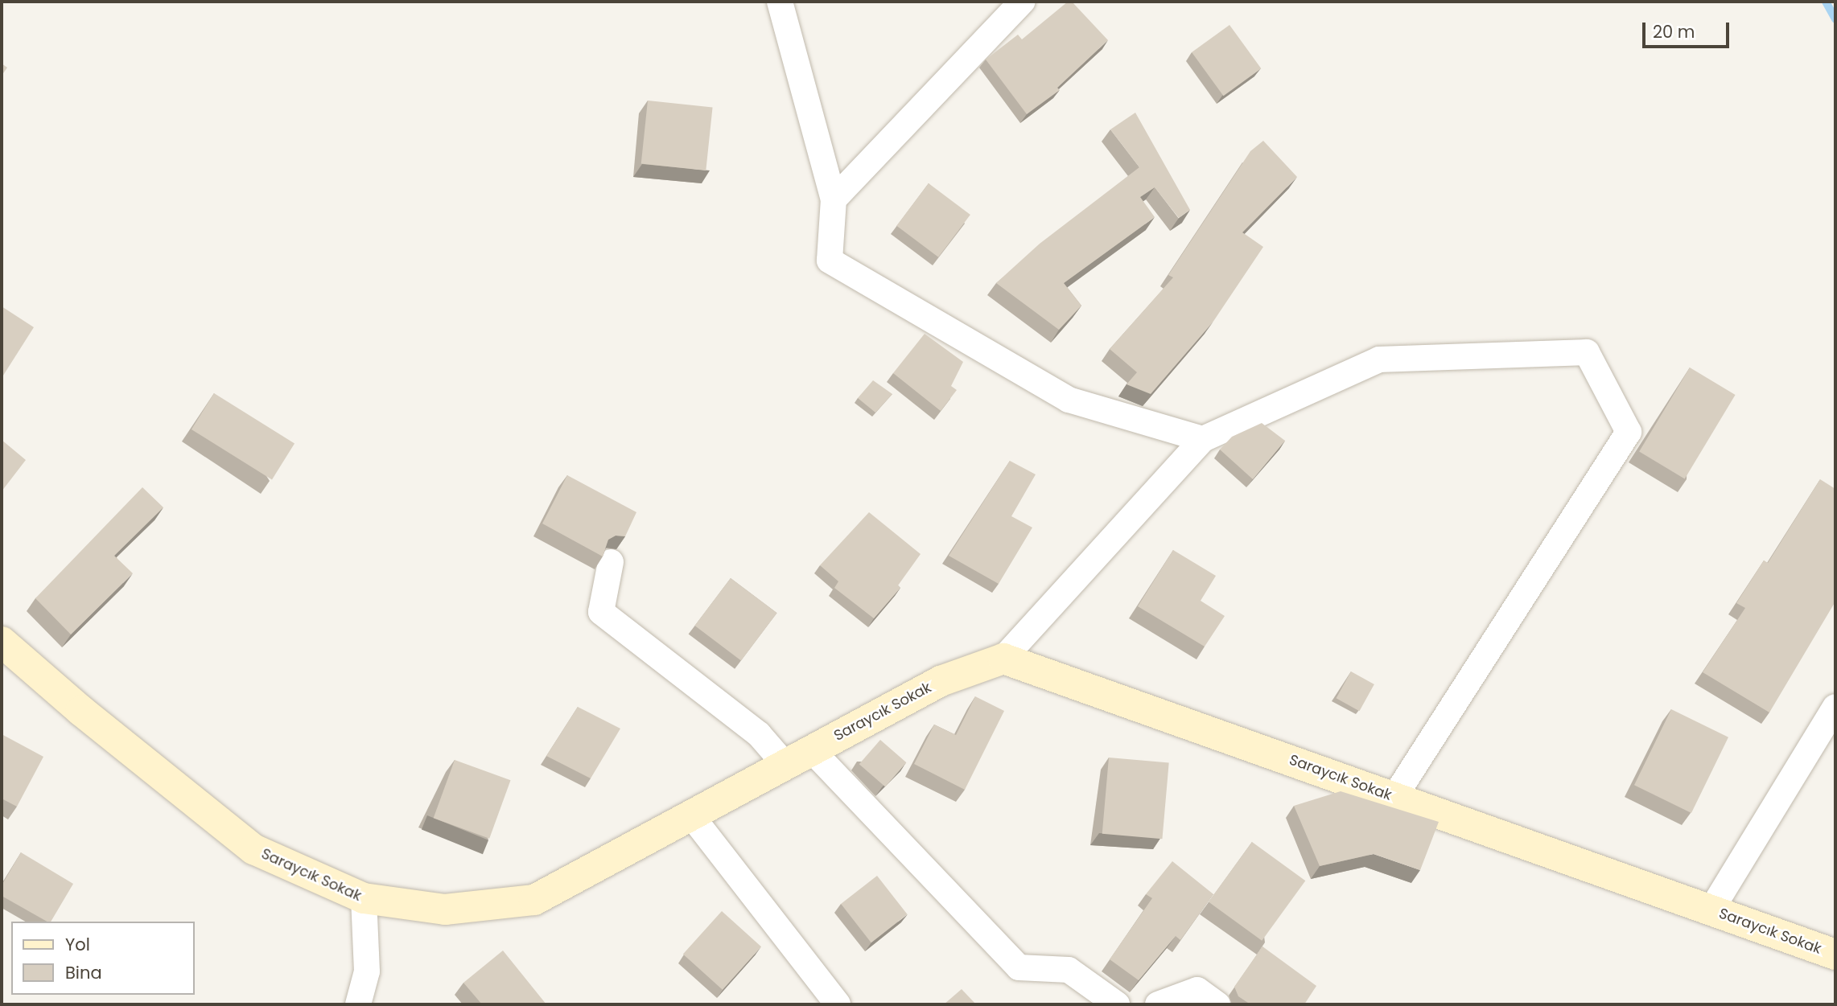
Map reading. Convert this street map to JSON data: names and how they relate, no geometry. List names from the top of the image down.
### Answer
{
  "streets": {
    "street": ["Saraycık Sokak"]
  },
  "legend": ["Yol", "Bina"],
  "scale_bar": "20 m"
}
